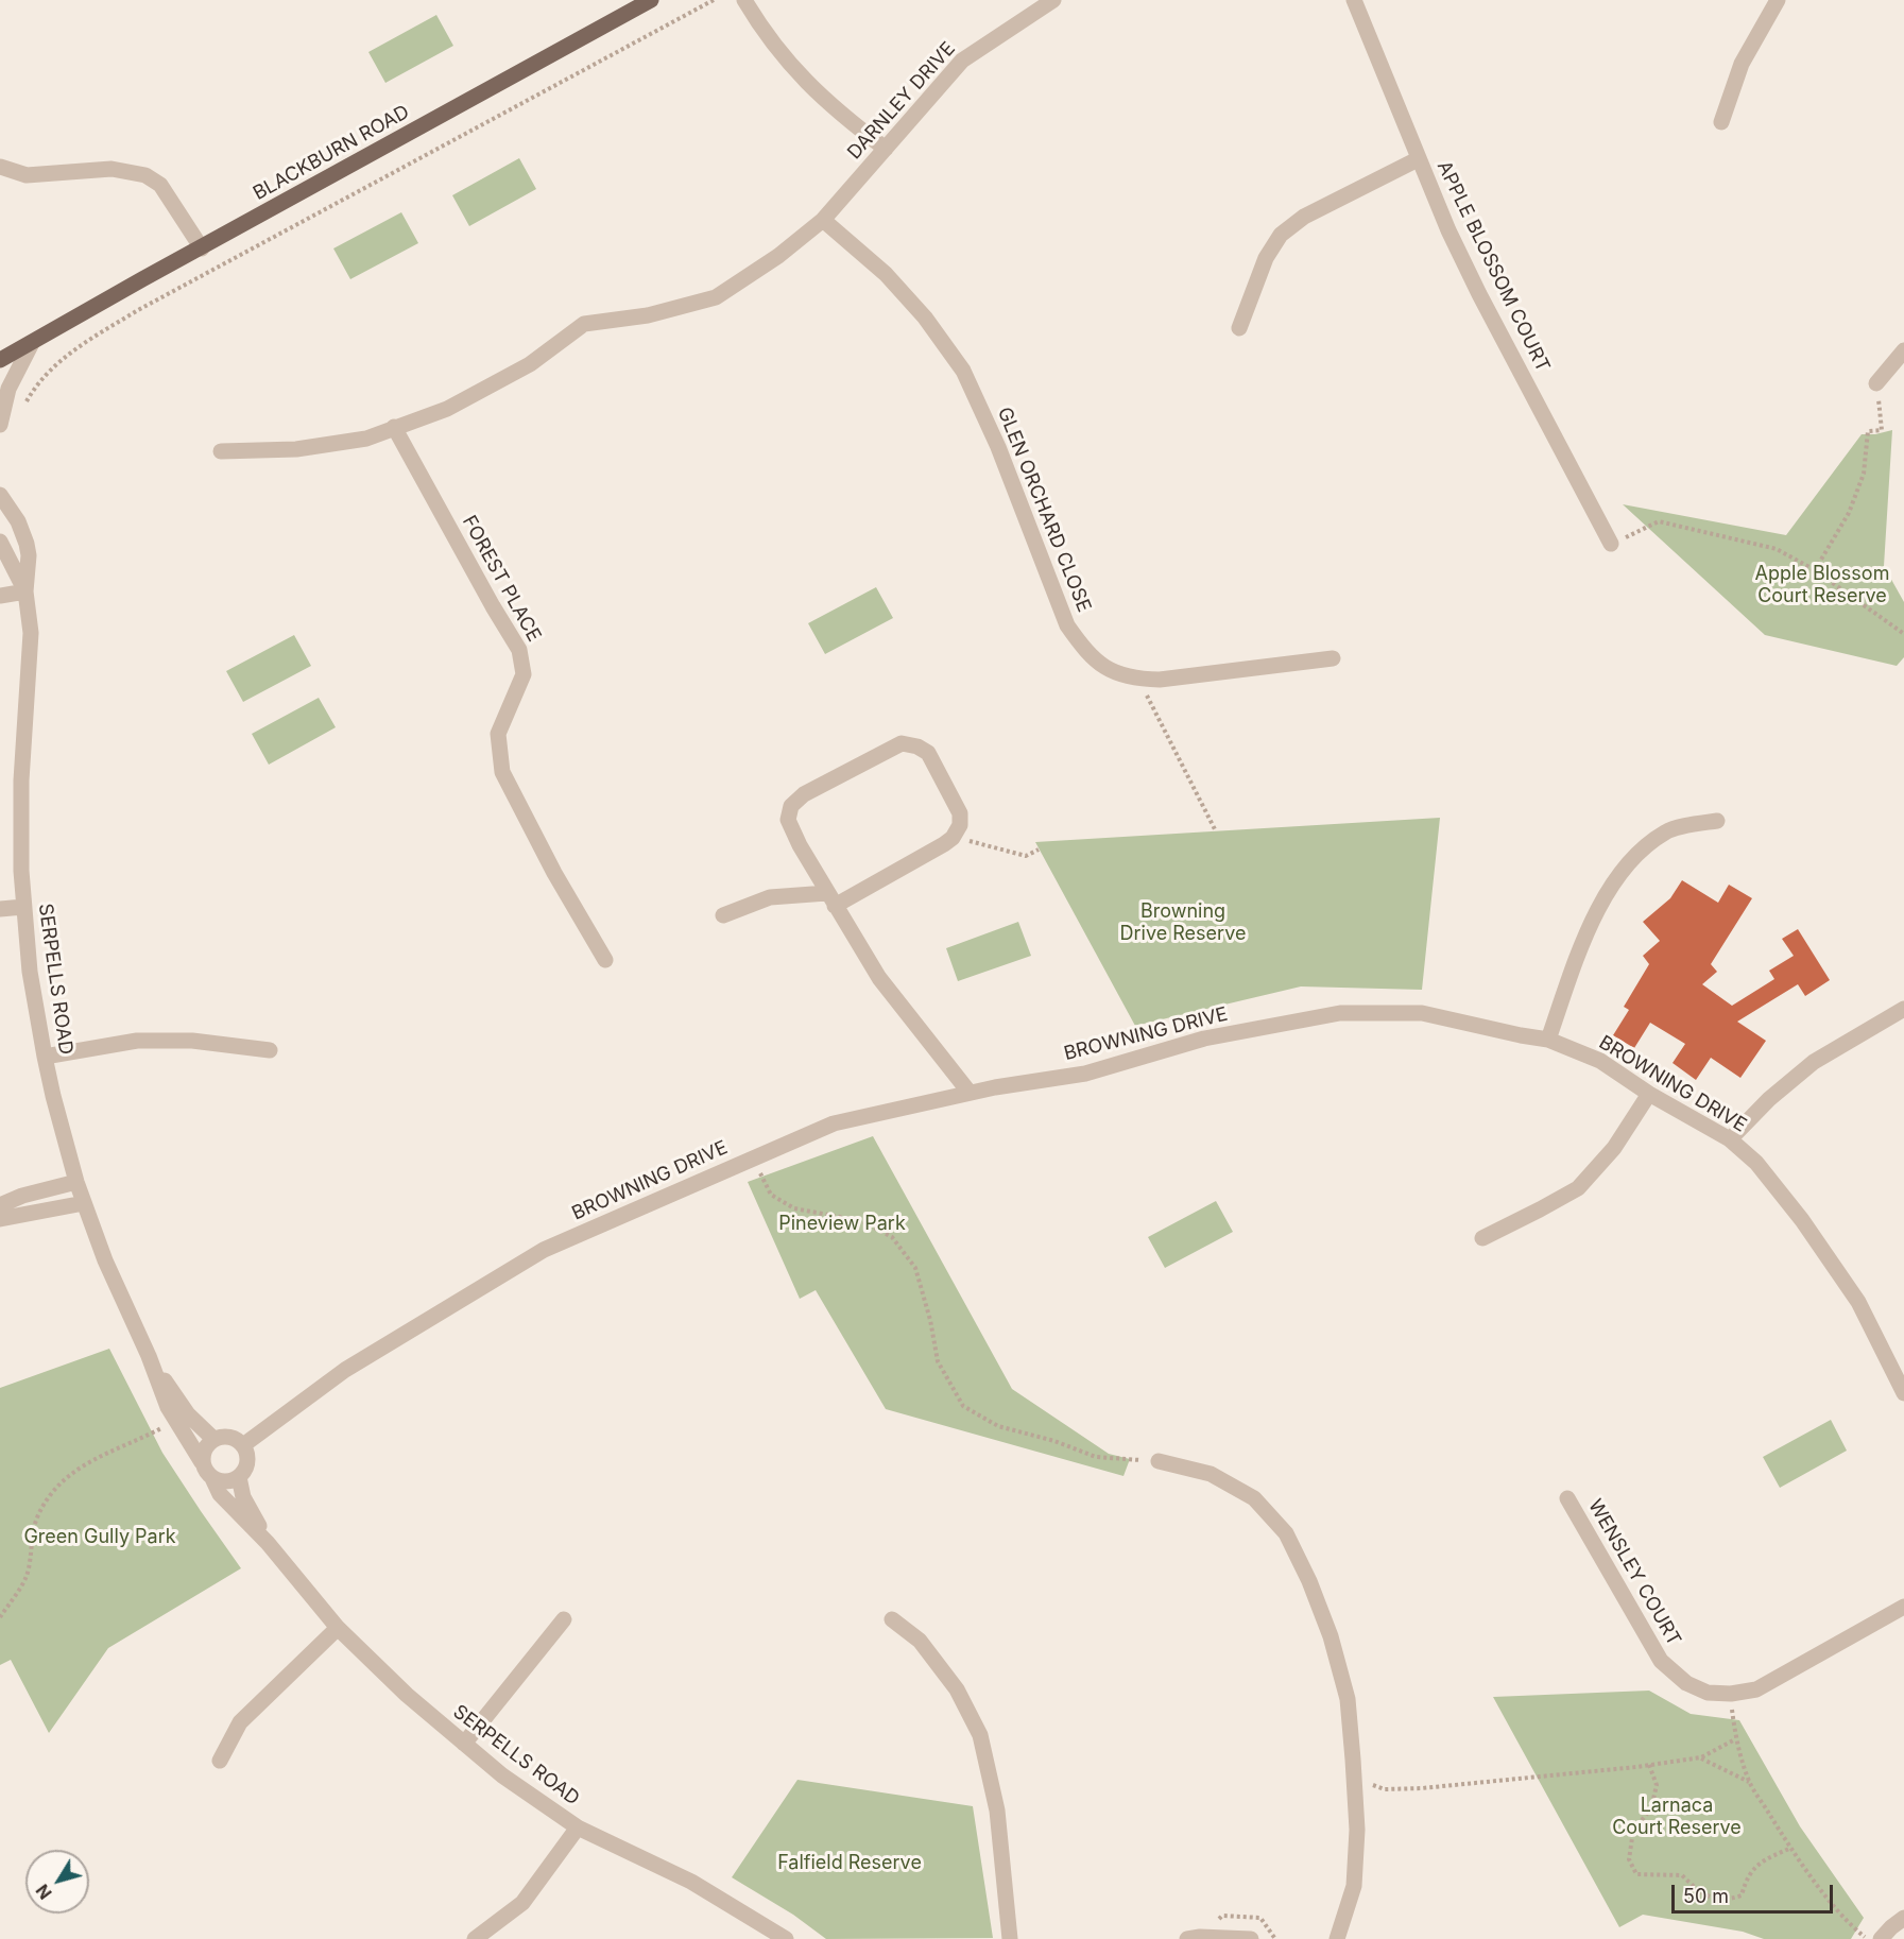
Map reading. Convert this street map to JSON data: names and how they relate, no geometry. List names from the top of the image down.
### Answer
{
  "streets": {
    "main road": ["BLACKBURN ROAD"],
    "street": [
      "DARNLEY DRIVE",
      "APPLE BLOSSOM COURT",
      "GLEN ORCHARD CLOSE",
      "FOREST PLACE",
      "SERPELLS ROAD",
      "BROWNING DRIVE",
      "WENSLEY COURT"
    ]
  },
  "crossings": [
    ["DARNLEY DRIVE", "GLEN ORCHARD CLOSE"],
    ["DARNLEY DRIVE", "FOREST PLACE"],
    ["SERPELLS ROAD", "BROWNING DRIVE"]
  ],
  "parks": [
    "Apple Blossom Court Reserve",
    "Browning Drive Reserve",
    "Pineview Park",
    "Green Gully Park",
    "Larnaca Court Reserve",
    "Falfield Reserve"
  ],
  "scale_bar": "50 m",
  "north": "bottom left"
}
